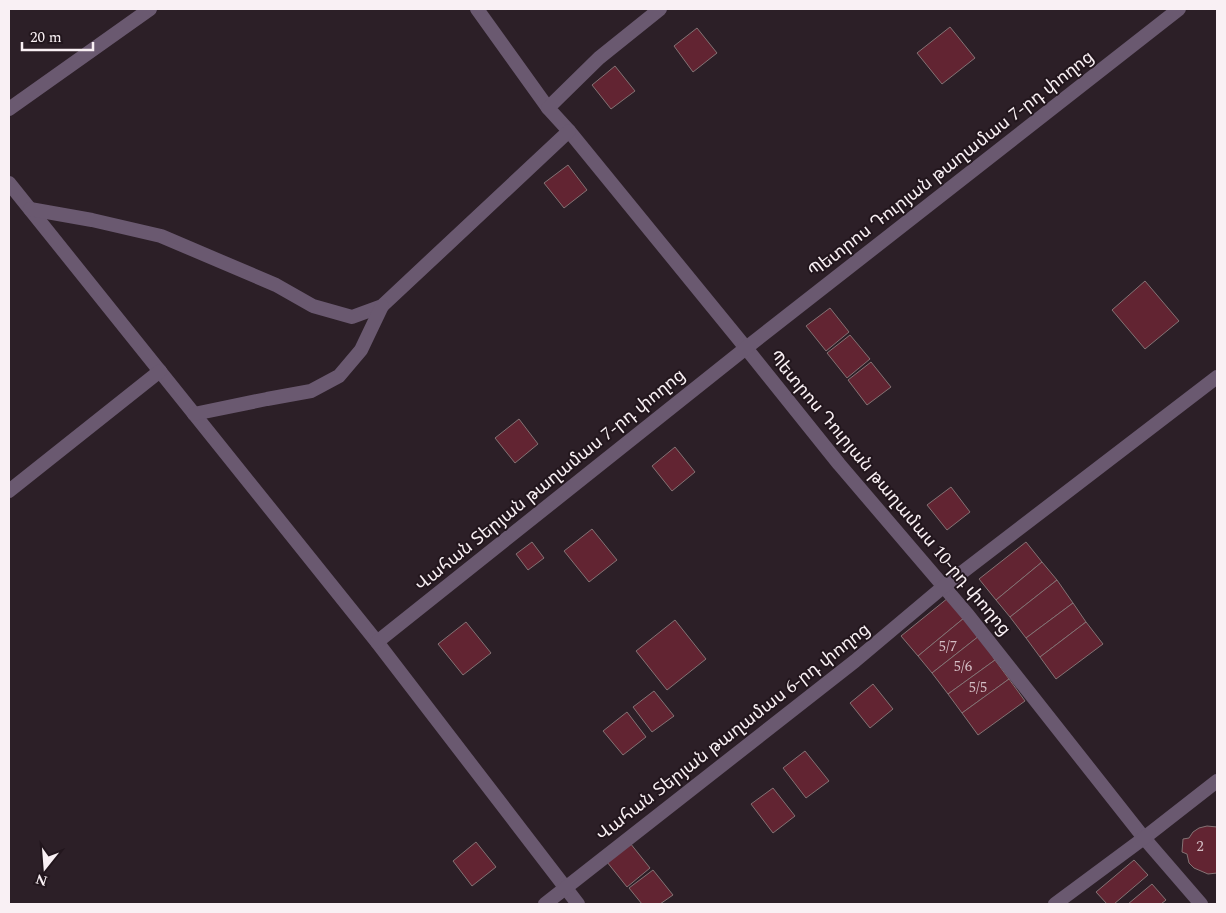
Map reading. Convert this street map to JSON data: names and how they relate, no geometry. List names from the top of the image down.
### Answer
{
  "streets": {
    "street": [
      "Պետրոս Դուրյան թաղամաս 7-րդ փողոց",
      "Վահան Տերյան թաղամաս 7-րդ փողոց",
      "Պետրոս Դուրյան թաղամաս 10-րդ փողոց",
      "Վահան Տերյան թաղամաս 6-րդ փողոց"
    ]
  },
  "crossings": [
    ["Պետրոս Դուրյան թաղամաս 7-րդ փողոց", "Վահան Տերյան թաղամաս 7-րդ փողոց"],
    ["Պետրոս Դուրյան թաղամաս 7-րդ փողոց", "Պետրոս Դուրյան թաղամաս 10-րդ փողոց"],
    ["Վահան Տերյան թաղամաս 7-րդ փողոց", "Պետրոս Դուրյան թաղամաս 10-րդ փողոց"],
    ["Պետրոս Դուրյան թաղամաս 10-րդ փողոց", "Վահան Տերյան թաղամաս 6-րդ փողոց"]
  ],
  "house_numbers": [
    "5/7",
    "5/6",
    "5/5",
    "2"
  ],
  "scale_bar": "20 m",
  "north": "bottom"
}
